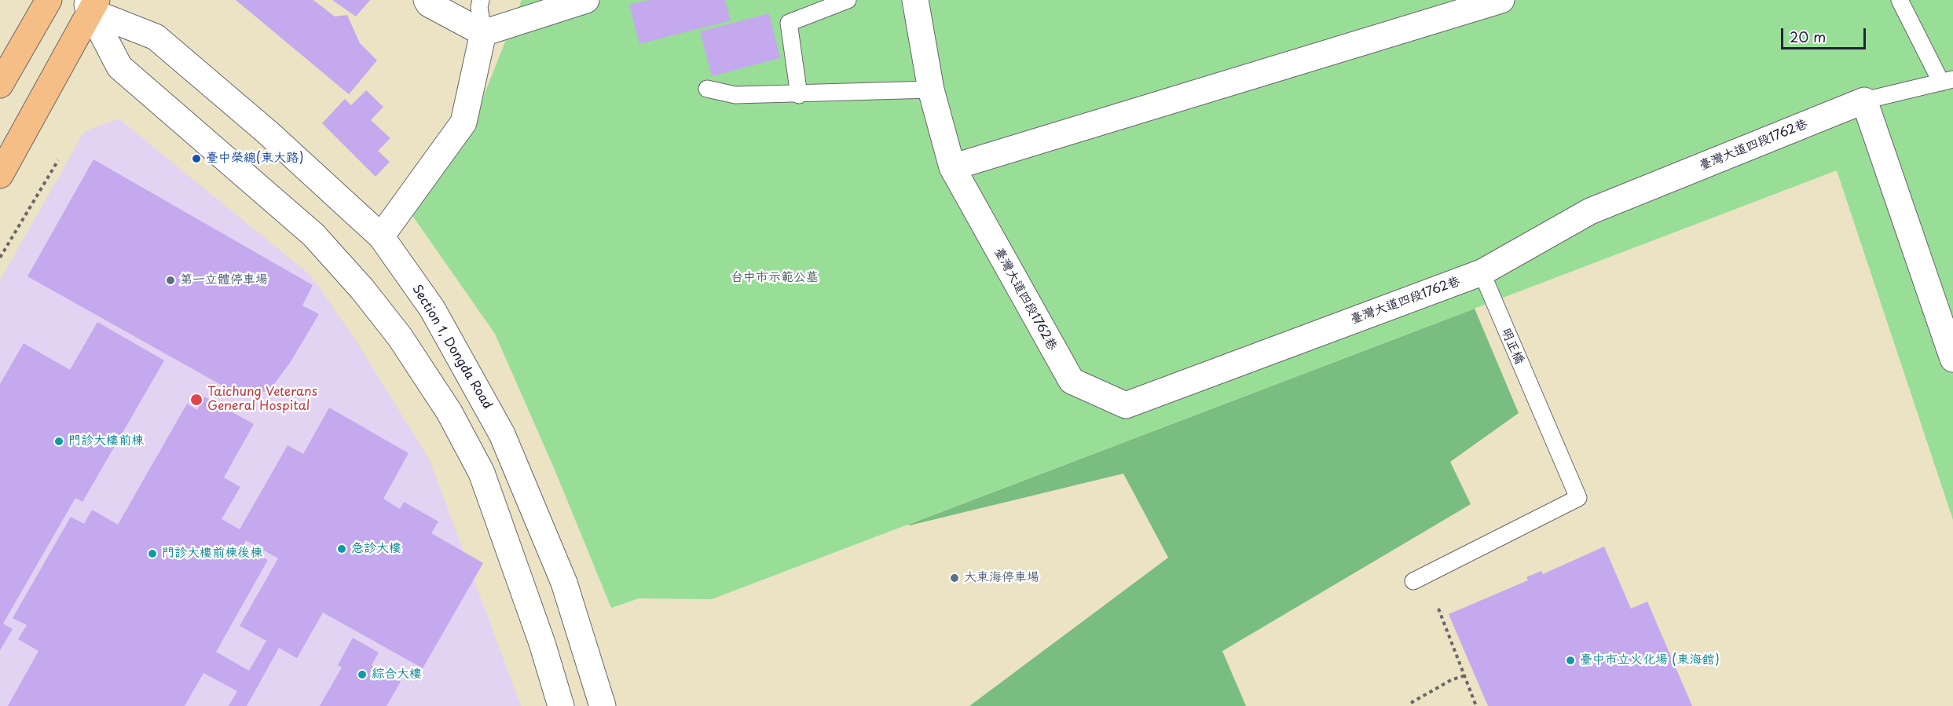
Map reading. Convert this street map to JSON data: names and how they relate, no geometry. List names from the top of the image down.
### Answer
{
  "streets": {
    "street": ["臺灣大道四段1762巷", "Section 1, Dongda Road"],
    "lane": ["明正橋"]
  },
  "crossings": [
    ["臺灣大道四段1762巷", "明正橋"]
  ],
  "parks": ["台中市示範公墓"],
  "places": [
    "臺中榮總(東大路)",
    "第一立體停車場",
    "Taichung Veterans General Hospital",
    "門診大樓前棟",
    "急診大樓",
    "門診大樓前棟後棟",
    "大東海停車場",
    "臺中市立火化場 (東海館)",
    "綜合大樓"
  ],
  "scale_bar": "20 m"
}
